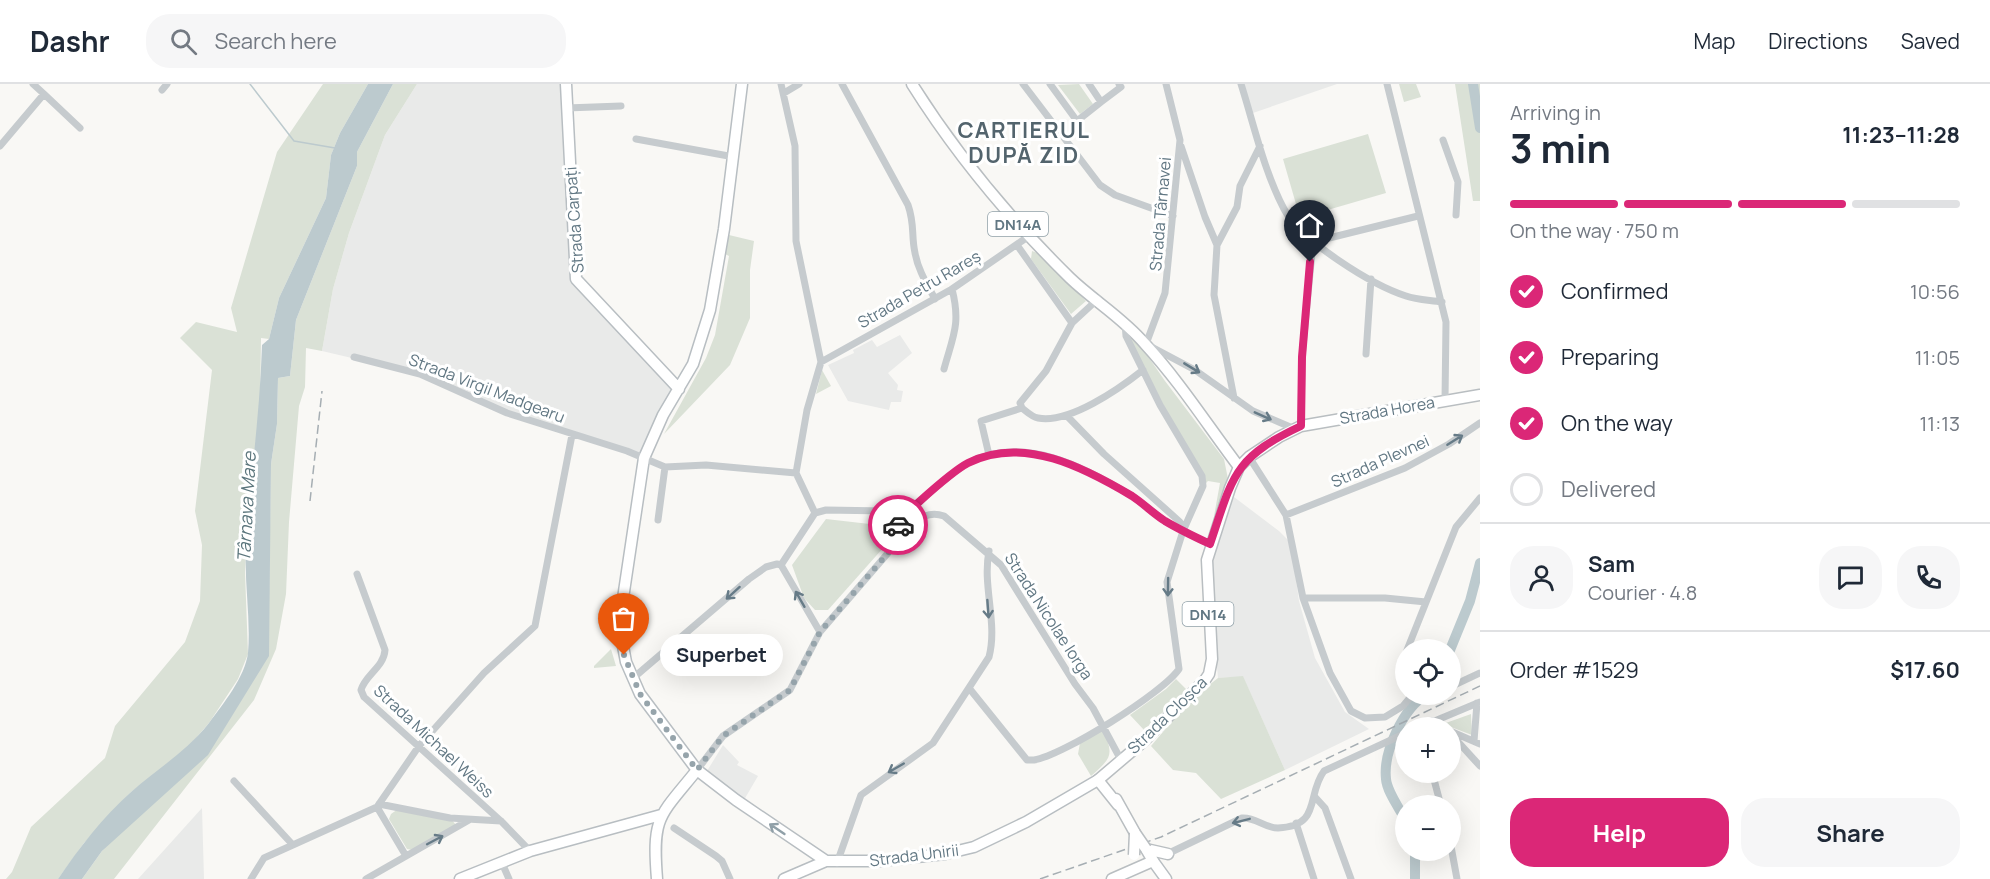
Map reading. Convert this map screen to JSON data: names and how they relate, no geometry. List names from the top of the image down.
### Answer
{
  "streets": {
    "main road": [
      "Strada Carpați",
      "DN14A",
      "Strada Horea",
      "DN14",
      "Strada Cloșca",
      "Strada Unirii"
    ],
    "street": [
      "Strada Târnavei",
      "Strada Petru Rareș",
      "Strada Virgil Madgearu",
      "Strada Plevnei",
      "Strada Nicolae Iorga",
      "Strada Michael Weiss"
    ]
  },
  "crossings": [
    ["Strada Târnavei", "DN14A"],
    ["DN14A", "Strada Petru Rareș"],
    ["DN14A", "Strada Cloșca"],
    ["Strada Horea", "Strada Cloșca"],
    ["Strada Nicolae Iorga", "Strada Cloșca"],
    ["Strada Cloșca", "Strada Unirii"]
  ],
  "one_way": ["Strada Plevnei"],
  "districts": ["CARTIERUL DUPĂ ZID"],
  "water": ["Târnava Mare"],
  "places": ["Superbet"],
  "page": {
    "header": "Dashr",
    "search": "Search here",
    "nav": ["Map", "Directions", "Saved"],
    "heading": ["3 min", "Arriving in", "11:23–11:28"],
    "panel": [
      "Sam",
      "Courier · 4.8",
      "Order #1529",
      "$17.60"
    ],
    "bar": "On the way · 750 m",
    "list": [
      ["Confirmed", "10:56"],
      ["Preparing", "11:05"],
      ["On the way", "11:13"],
      "Delivered"
    ],
    "bubble": "Superbet",
    "map_buttons": ["+", "−"],
    "buttons": ["Help", "Share"]
  }
}
